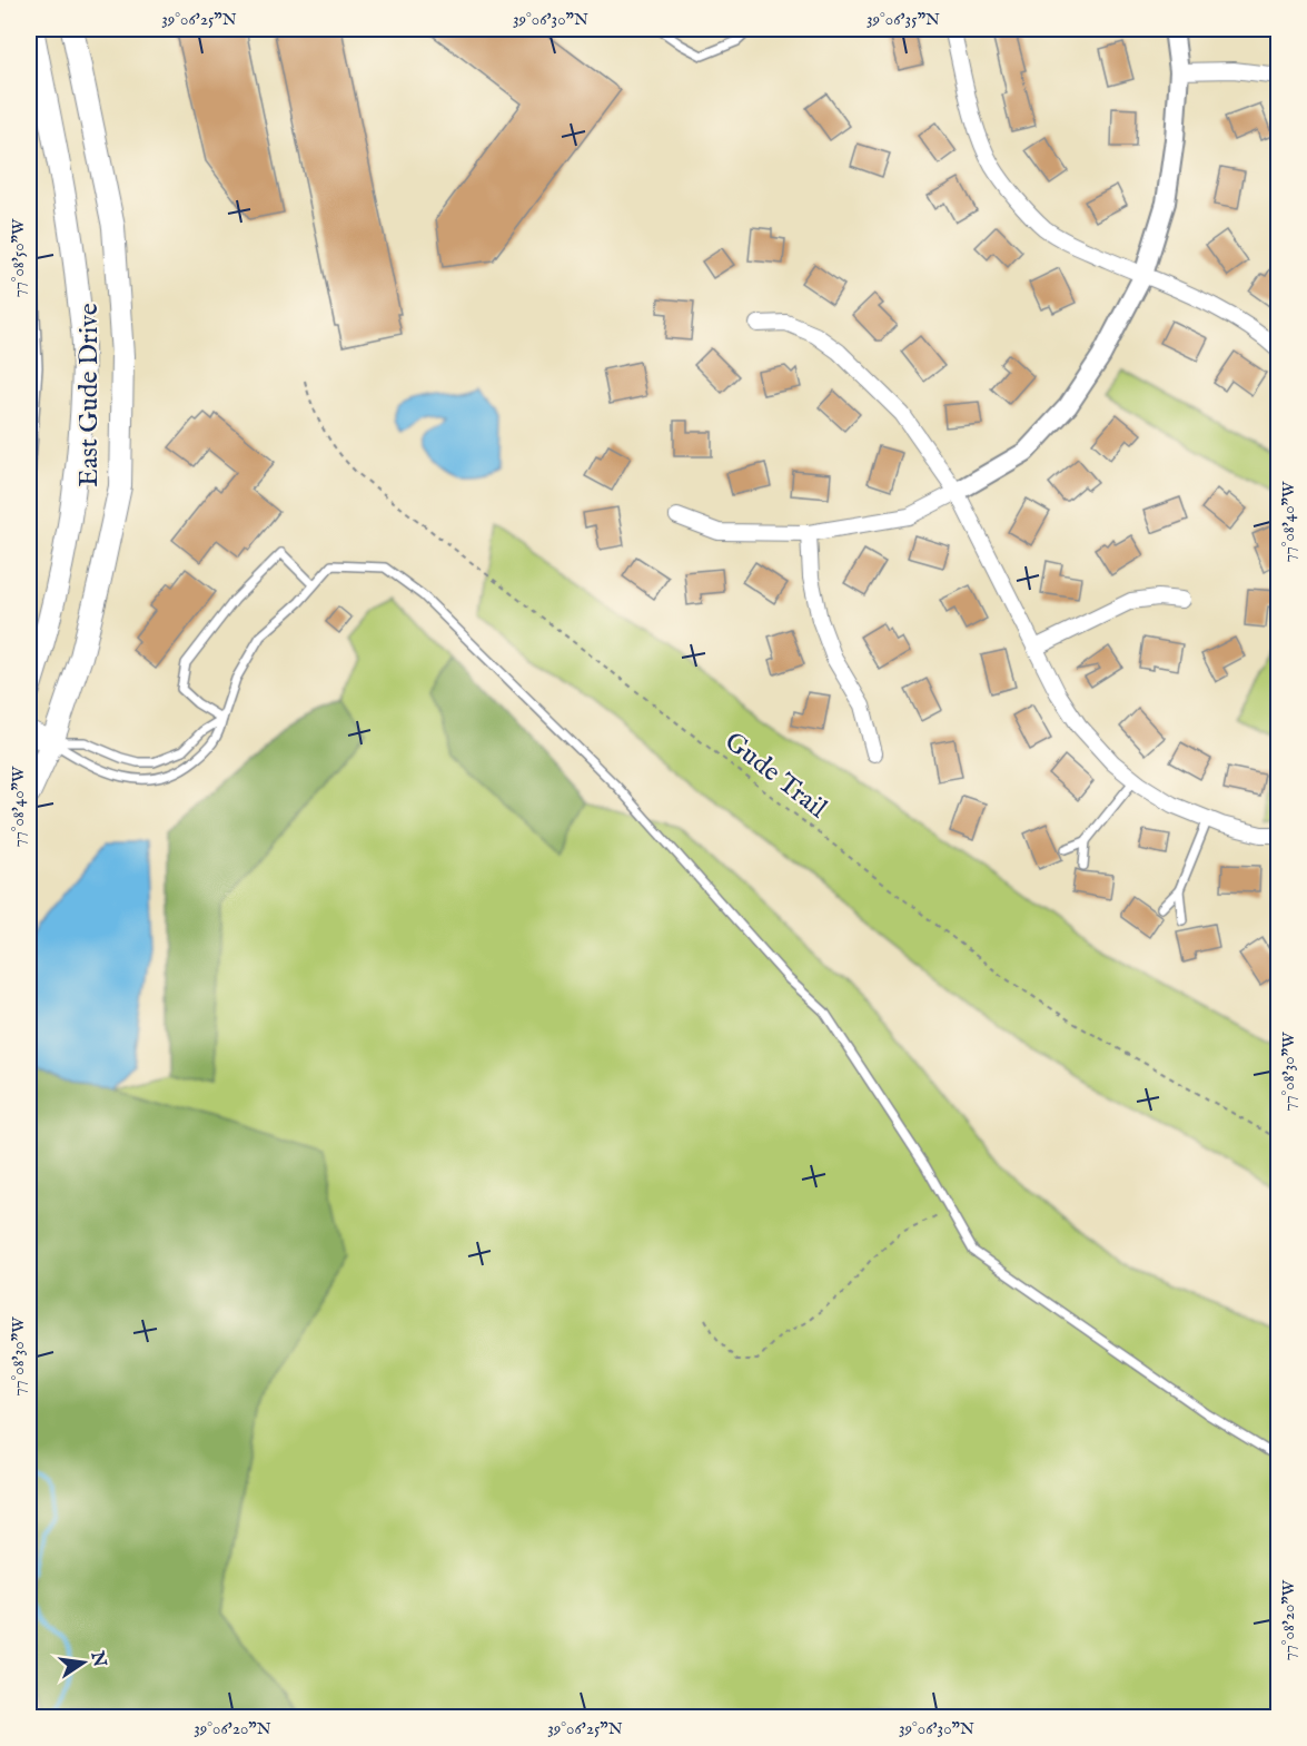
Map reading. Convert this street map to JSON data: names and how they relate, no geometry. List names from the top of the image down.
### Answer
{
  "streets": {
    "main road": ["East Gude Drive"],
    "path": ["Gude Trail"]
  },
  "north": "right",
  "coordinates": [
    "39°06'25\"N",
    "39°06'30\"N",
    "39°06'35\"N",
    "77°08'50\"W",
    "77°08'40\"W",
    "77°08'30\"W",
    "77°08'20\"W",
    "39°06'20\"N"
  ]
}
